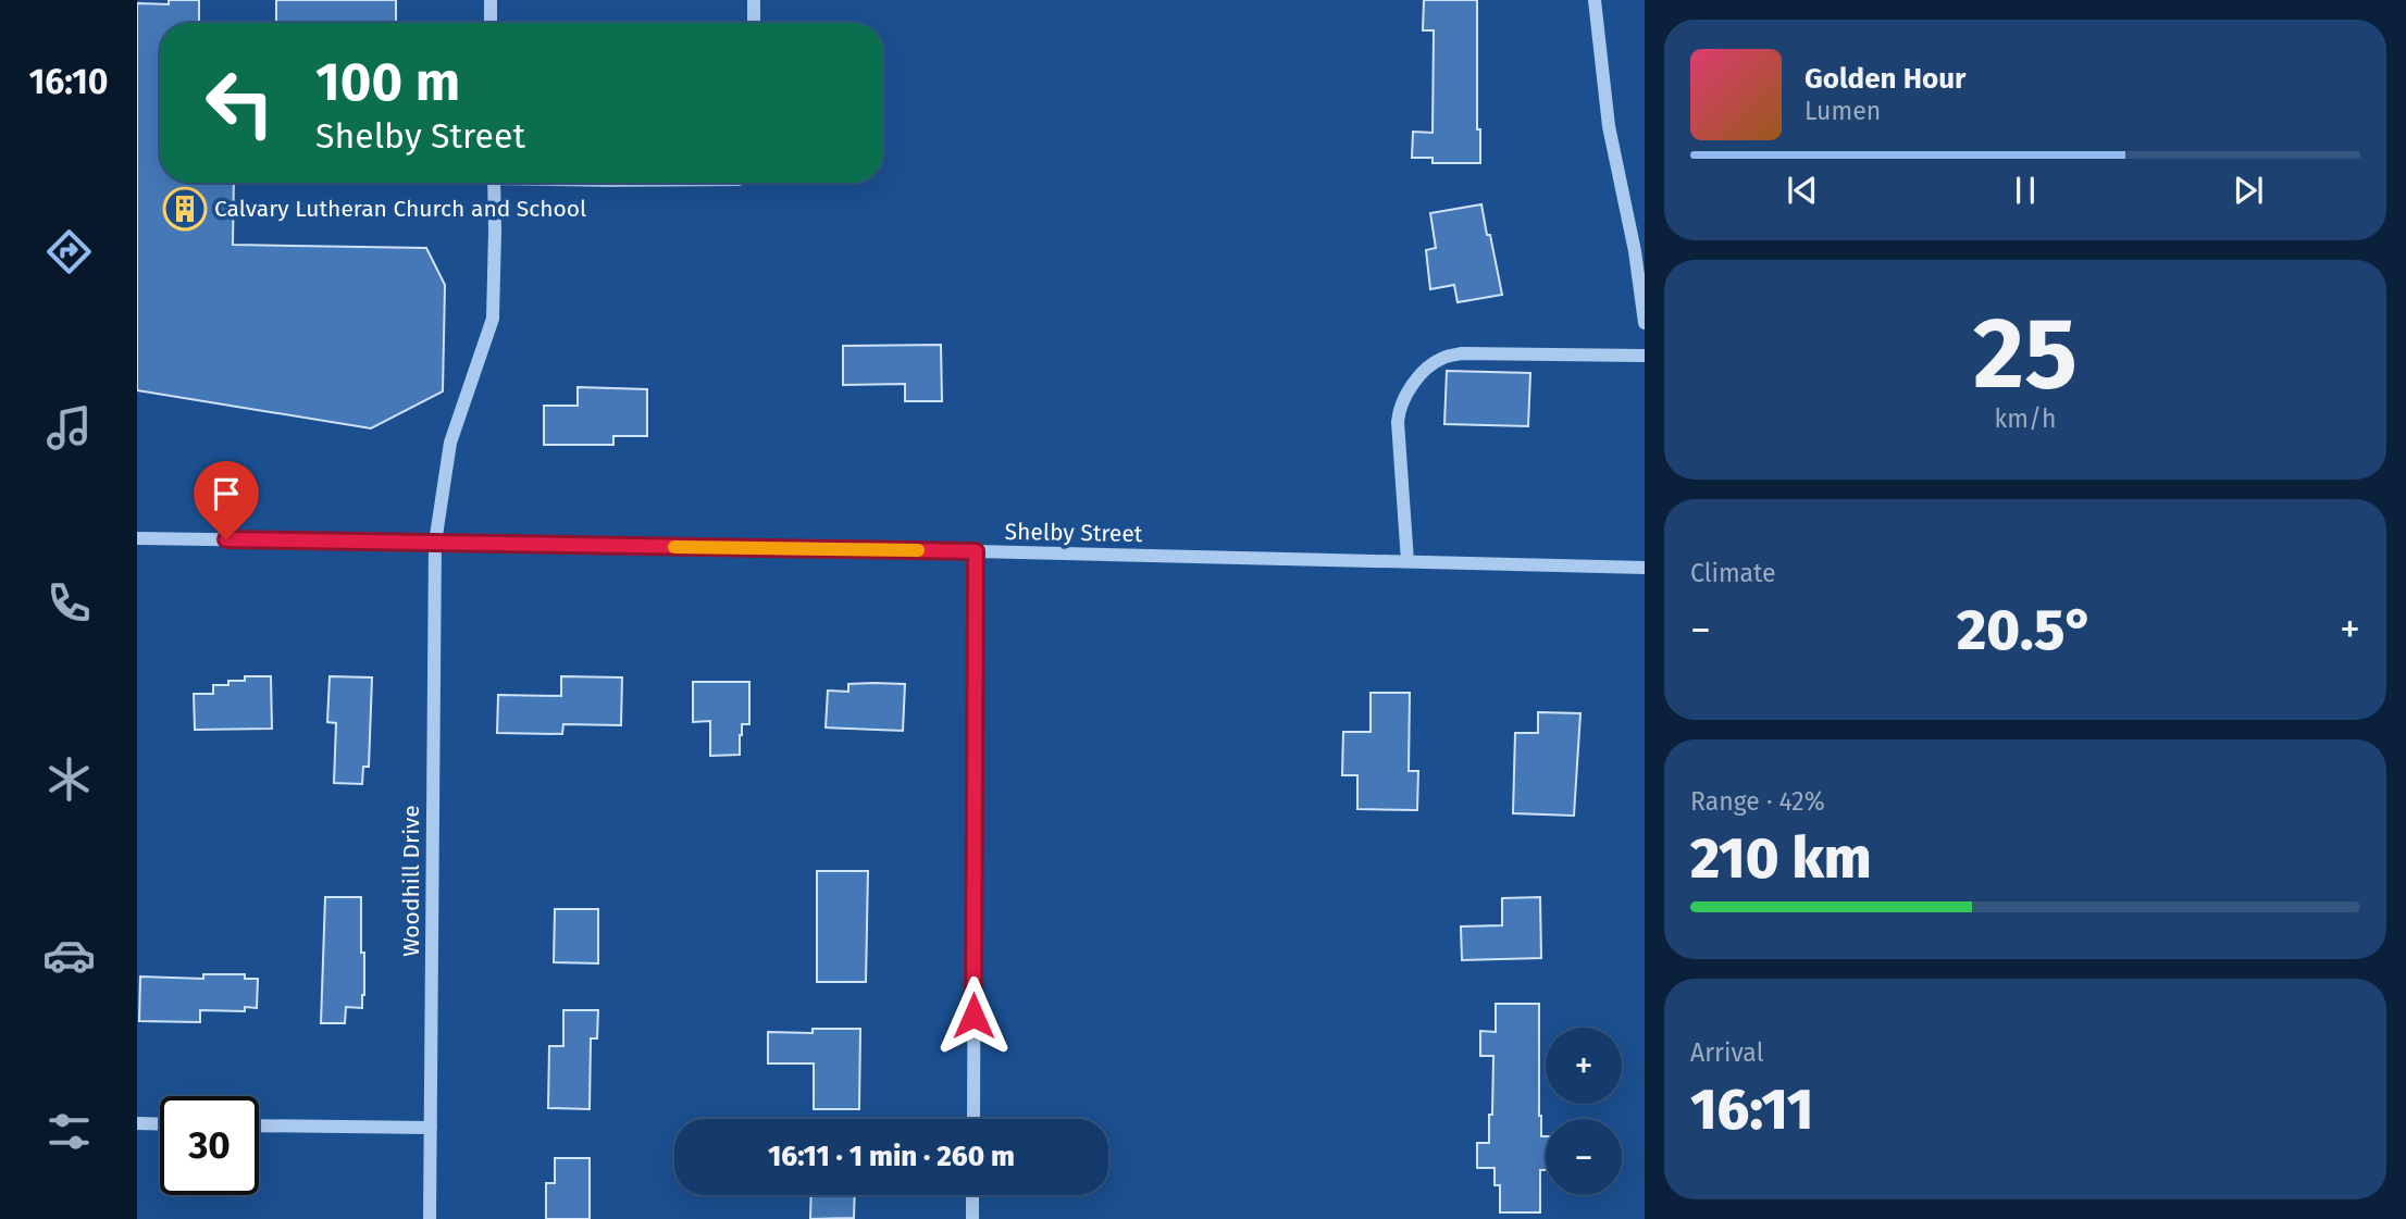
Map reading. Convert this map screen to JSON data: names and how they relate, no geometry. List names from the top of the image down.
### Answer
{
  "streets": {
    "street": ["Shelby Street", "Woodhill Drive"]
  },
  "crossings": [
    ["Shelby Street", "Woodhill Drive"]
  ],
  "places": {
    "building": ["Calvary Lutheran Church and School"]
  },
  "page": {
    "tabs": "16:10",
    "turn": ["100 m", "Shelby Street"],
    "song": ["Golden Hour", "Lumen"],
    "tile": [
      ["25", "km/h"],
      "Climate",
      ["Range · 42%", "210 km"],
      ["Arrival", "16:11"]
    ],
    "heat": ["−", "20.5°", "+"],
    "map_buttons": ["+", "−"],
    "limit": "30",
    "trip": "16:11 · 1 min · 260 m"
  }
}
